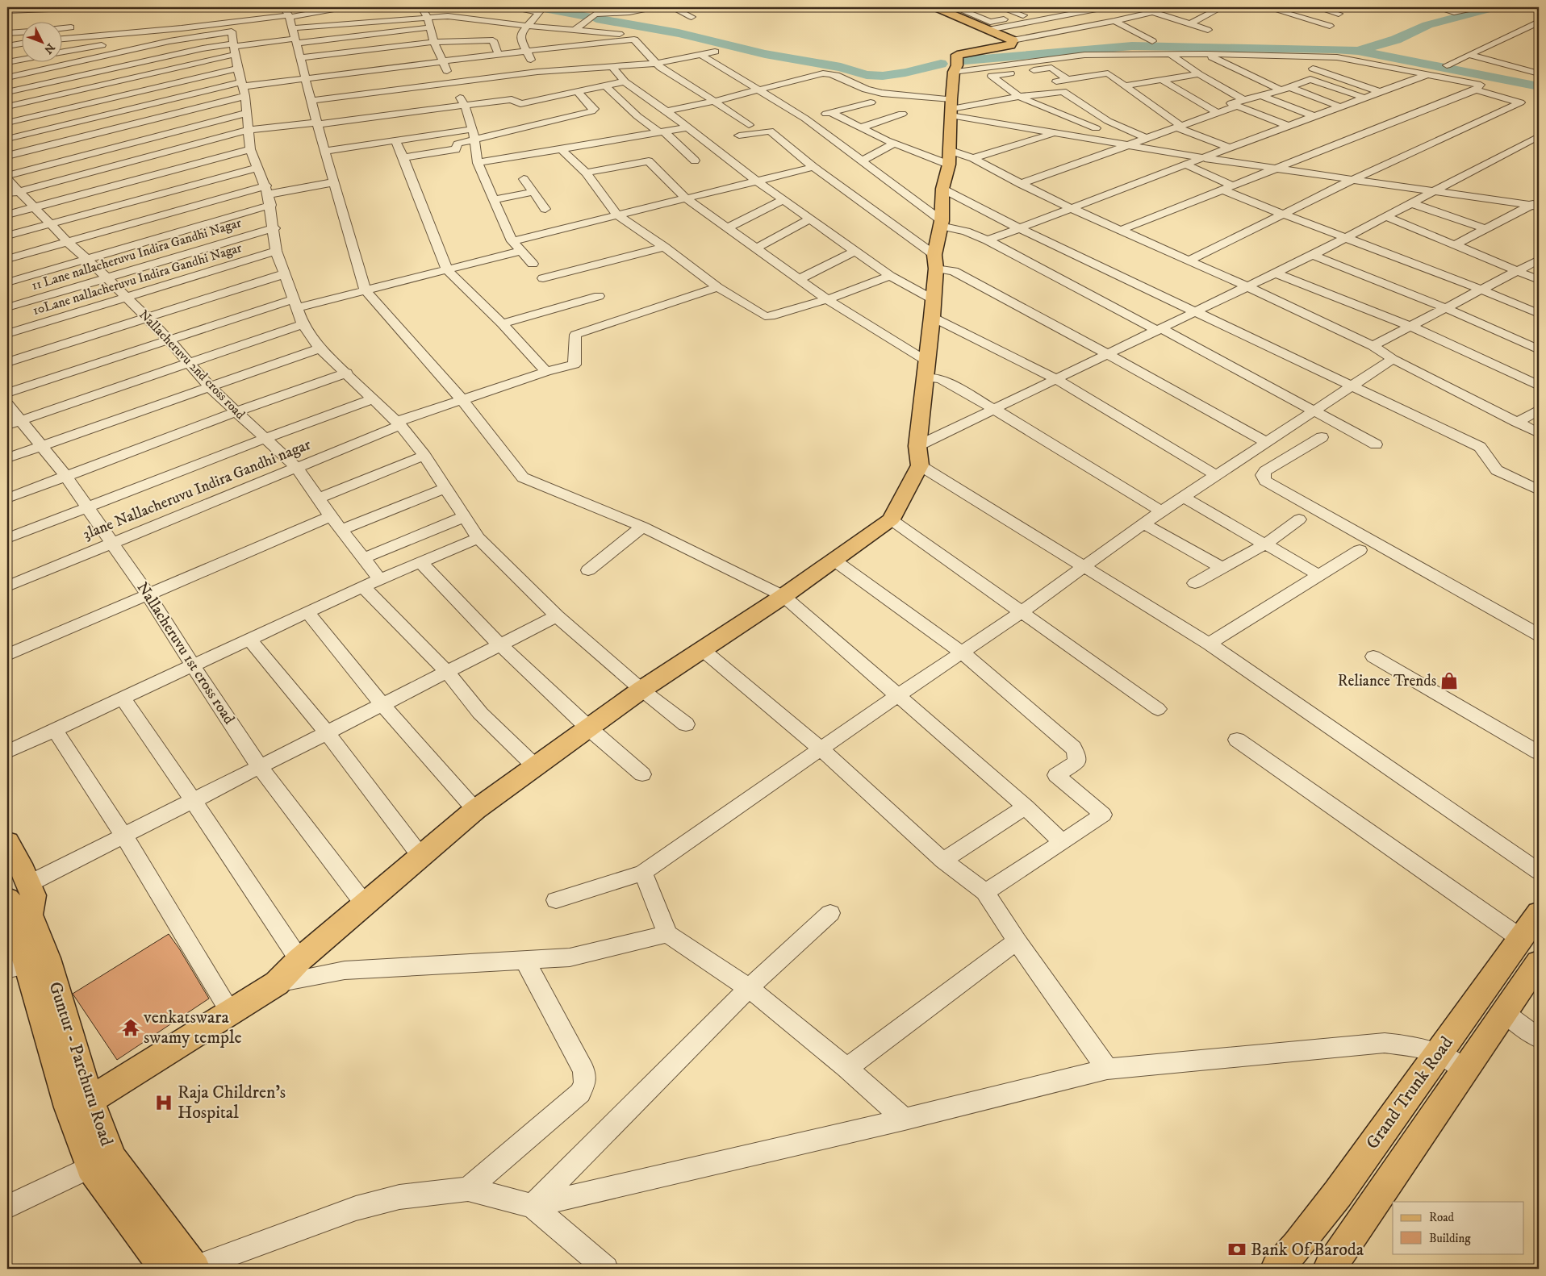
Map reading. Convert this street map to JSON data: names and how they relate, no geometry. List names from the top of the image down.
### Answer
{
  "streets": {
    "main road": ["Guntur - Parchuru Road", "Grand Trunk Road"],
    "street": [
      "11 Lane nallacheruvu Indira Gandhi Nagar",
      "10Lane nallacheruvu Indira Gandhi Nagar",
      "Nallacheruvu 2nd cross road",
      "3lane Nallacheruvu Indira Gandhi nagar",
      "Nallacheruvu 1st cross road"
    ]
  },
  "crossings": [
    ["11 Lane nallacheruvu Indira Gandhi Nagar", "Nallacheruvu 2nd cross road"],
    ["10Lane nallacheruvu Indira Gandhi Nagar", "Nallacheruvu 2nd cross road"],
    ["Nallacheruvu 2nd cross road", "3lane Nallacheruvu Indira Gandhi nagar"],
    ["3lane Nallacheruvu Indira Gandhi nagar", "Nallacheruvu 1st cross road"]
  ],
  "places": {
    "shop": ["Reliance Trends"],
    "temple": ["venkatswara swamy temple"],
    "hospital": ["Raja Children's Hospital"],
    "bank": ["Bank Of Baroda"]
  },
  "legend": ["Road", "Building"],
  "north": "bottom right"
}
